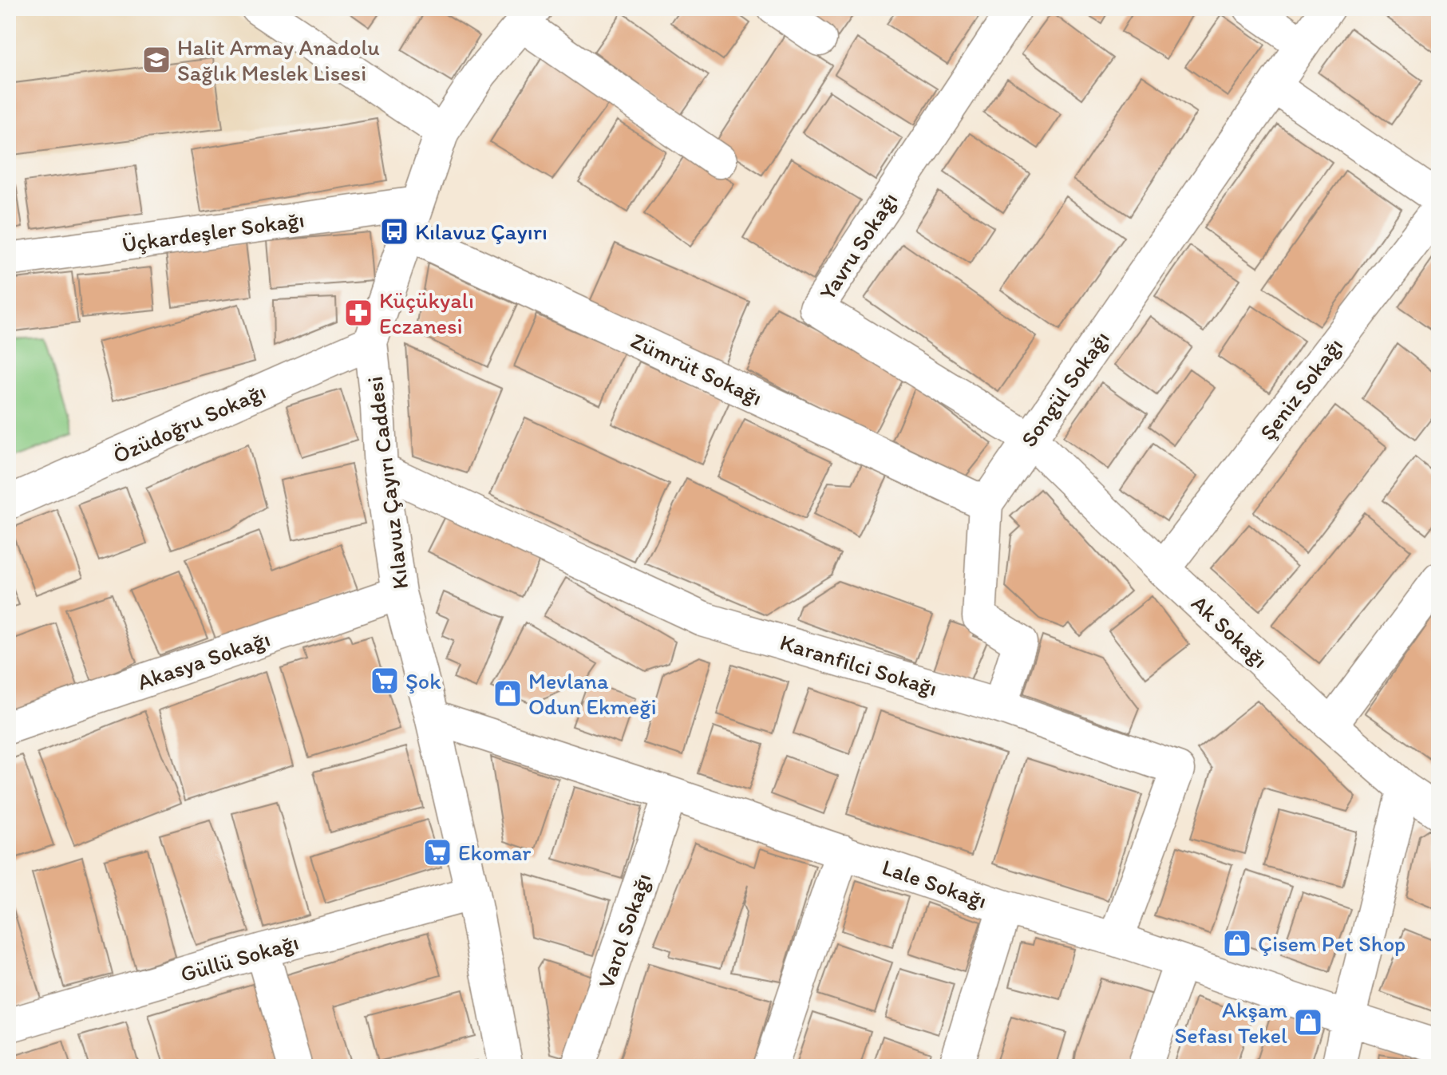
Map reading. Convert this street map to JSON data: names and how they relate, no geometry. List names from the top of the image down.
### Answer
{
  "streets": {
    "street": [
      "Üçkardeşler Sokağı",
      "Yavru Sokağı",
      "Zümrüt Sokağı",
      "Songül Sokağı",
      "Şeniz Sokağı",
      "Özüdoğru Sokağı",
      "Kılavuz Çayırı Caddesi",
      "Ak Sokağı",
      "Akasya Sokağı",
      "Karanfilci Sokağı",
      "Lale Sokağı",
      "Varol Sokağı",
      "Güllü Sokağı"
    ]
  },
  "crossings": [
    ["Üçkardeşler Sokağı", "Zümrüt Sokağı"],
    ["Üçkardeşler Sokağı", "Kılavuz Çayırı Caddesi"],
    ["Yavru Sokağı", "Songül Sokağı"],
    ["Yavru Sokağı", "Ak Sokağı"],
    ["Zümrüt Sokağı", "Songül Sokağı"],
    ["Zümrüt Sokağı", "Kılavuz Çayırı Caddesi"],
    ["Songül Sokağı", "Ak Sokağı"],
    ["Şeniz Sokağı", "Ak Sokağı"],
    ["Özüdoğru Sokağı", "Kılavuz Çayırı Caddesi"],
    ["Kılavuz Çayırı Caddesi", "Akasya Sokağı"],
    ["Kılavuz Çayırı Caddesi", "Karanfilci Sokağı"],
    ["Kılavuz Çayırı Caddesi", "Lale Sokağı"],
    ["Kılavuz Çayırı Caddesi", "Güllü Sokağı"],
    ["Karanfilci Sokağı", "Lale Sokağı"],
    ["Lale Sokağı", "Varol Sokağı"]
  ],
  "places": {
    "school or university": ["Halit Armay Anadolu Sağlık Meslek Lisesi"],
    "bus stop": ["Kılavuz Çayırı"],
    "pharmacy": ["Küçükyalı Eczanesi"],
    "supermarket": ["Şok", "Ekomar"],
    "shop": ["Mevlana Odun Ekmeği", "Çisem Pet Shop", "Akşam Sefası Tekel"]
  }
}
